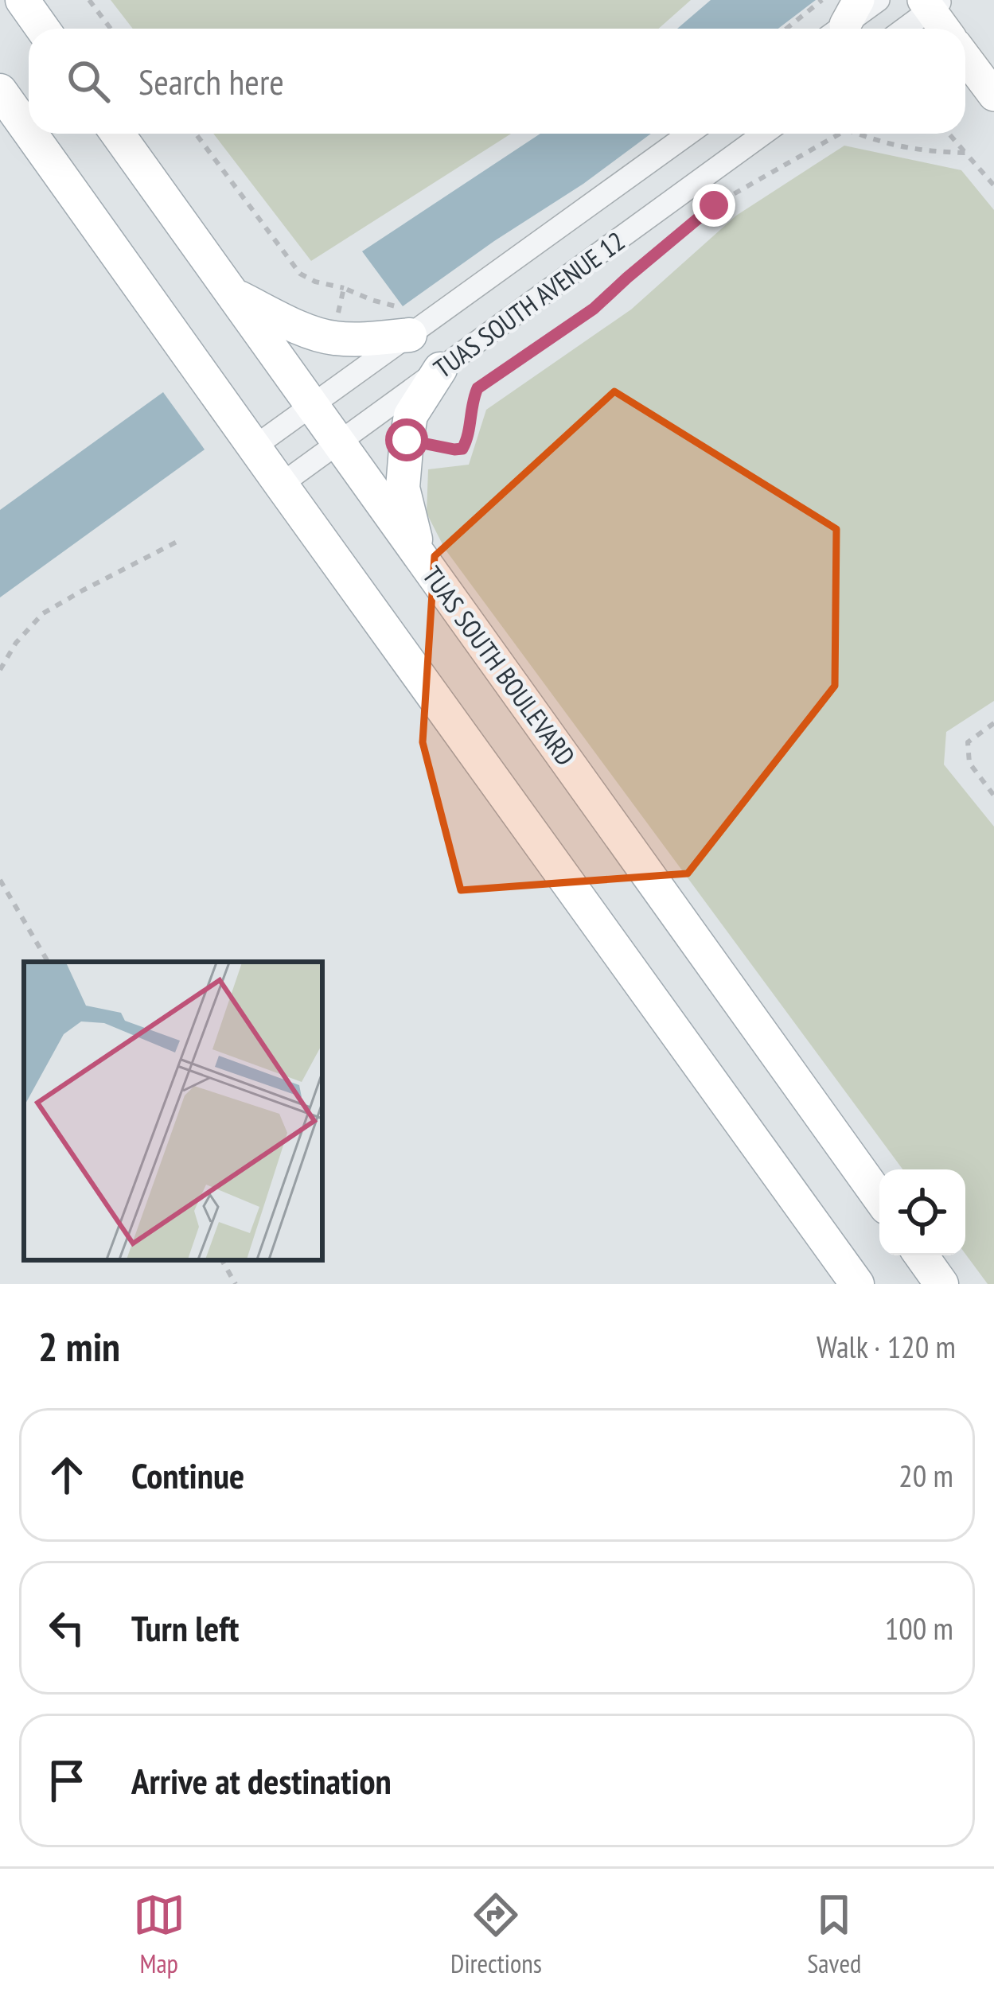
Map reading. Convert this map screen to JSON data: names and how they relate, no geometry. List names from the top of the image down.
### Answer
{
  "streets": {
    "main road": ["TUAS SOUTH BOULEVARD"],
    "street": ["TUAS SOUTH AVENUE 12"]
  },
  "crossings": [
    ["TUAS SOUTH AVENUE 12", "TUAS SOUTH BOULEVARD"]
  ],
  "page": {
    "search": "Search here",
    "heading": ["2 min", "Walk · 120 m"],
    "list": [
      ["Continue", "20 m"],
      ["Turn left", "100 m"],
      "Arrive at destination"
    ],
    "nav": ["Map", "Directions", "Saved"]
  }
}
